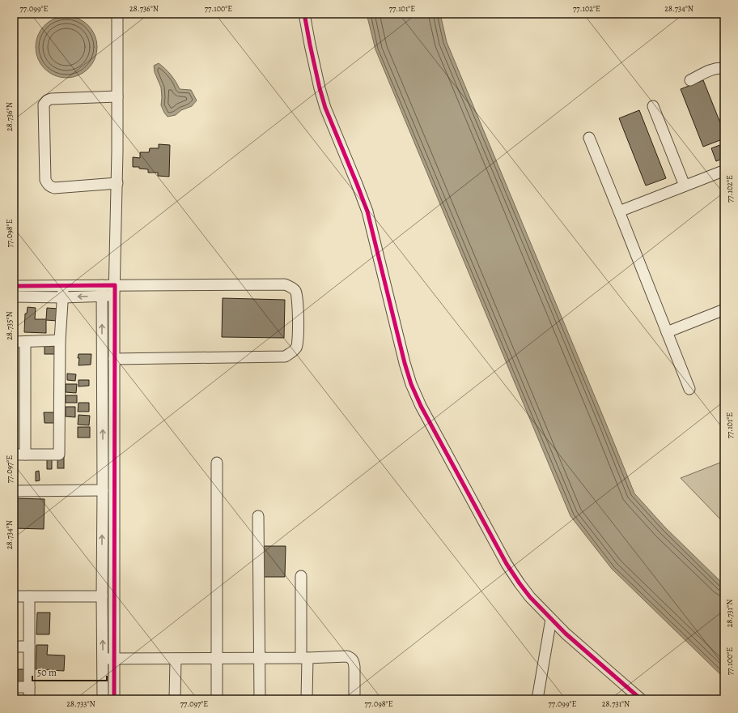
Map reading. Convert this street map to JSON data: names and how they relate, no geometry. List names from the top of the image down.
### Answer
{
  "scale_bar": "50 m",
  "coordinates": [
    "77.099°E",
    "28.736°N",
    "77.100°E",
    "77.101°E",
    "77.102°E",
    "28.734°N",
    "77.098°E",
    "28.735°N",
    "77.097°E",
    "28.731°N",
    "28.733°N"
  ]
}
